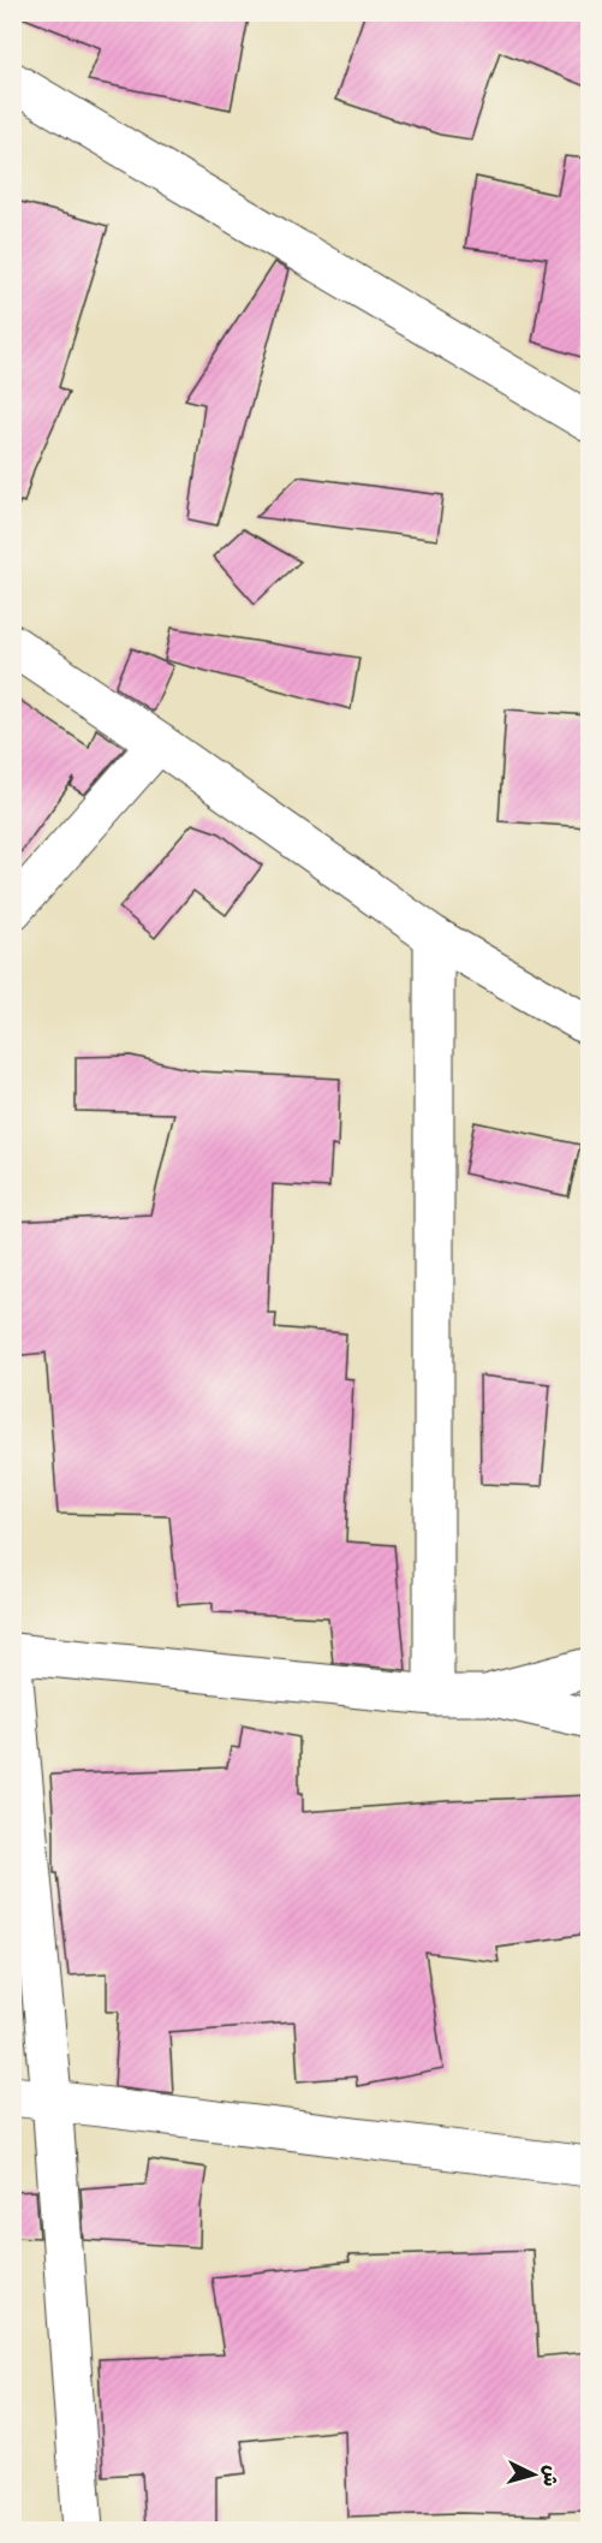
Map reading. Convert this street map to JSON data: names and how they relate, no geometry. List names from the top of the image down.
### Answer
{
  "north": "right"
}
